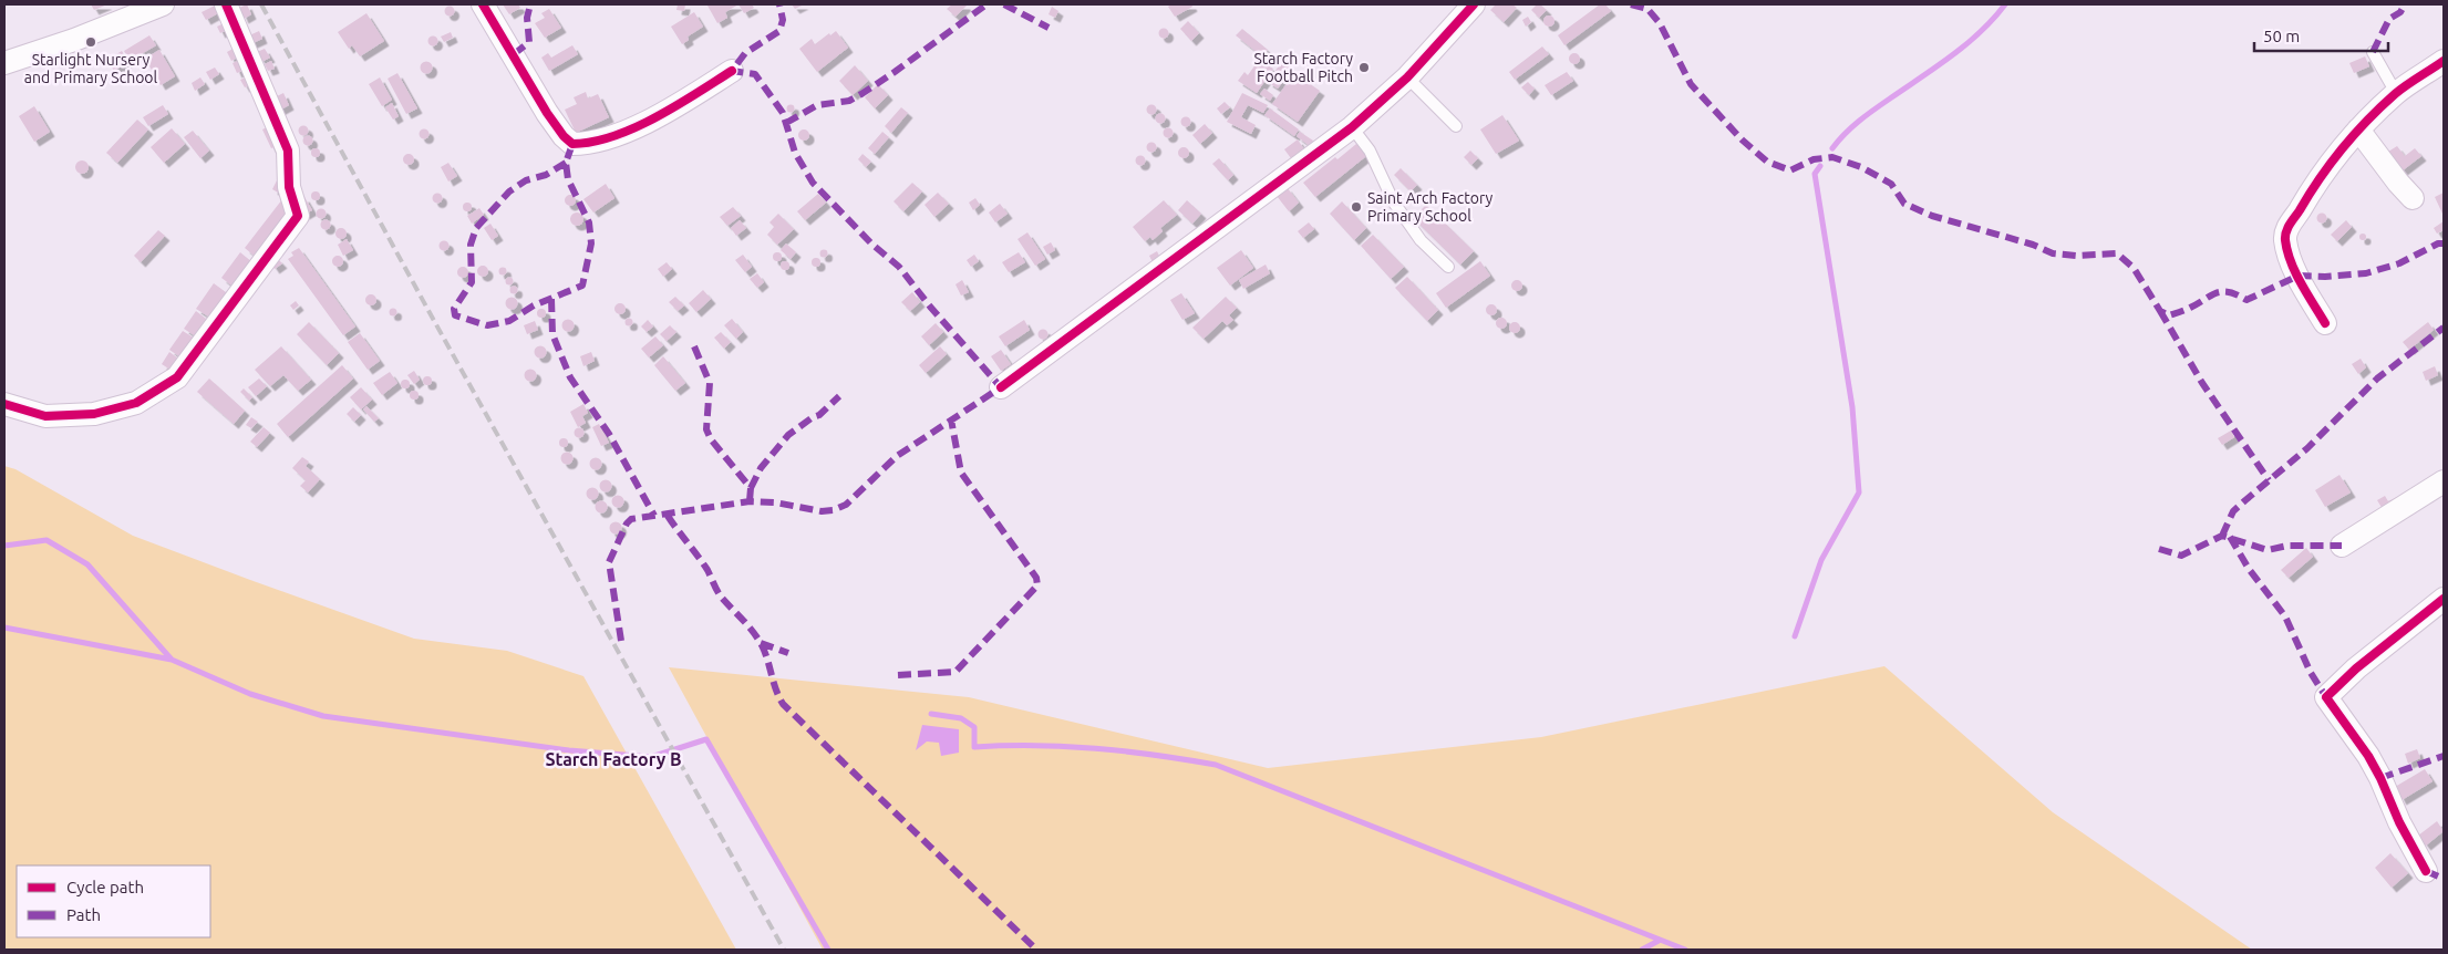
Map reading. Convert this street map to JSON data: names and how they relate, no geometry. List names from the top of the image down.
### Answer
{
  "districts": ["Starch Factory B"],
  "places": ["Starlight Nursery and Primary School", "Starch Factory Football Pitch", "Saint Arch Factory Primary School"],
  "legend": ["Cycle path", "Path"],
  "scale_bar": "50 m"
}
